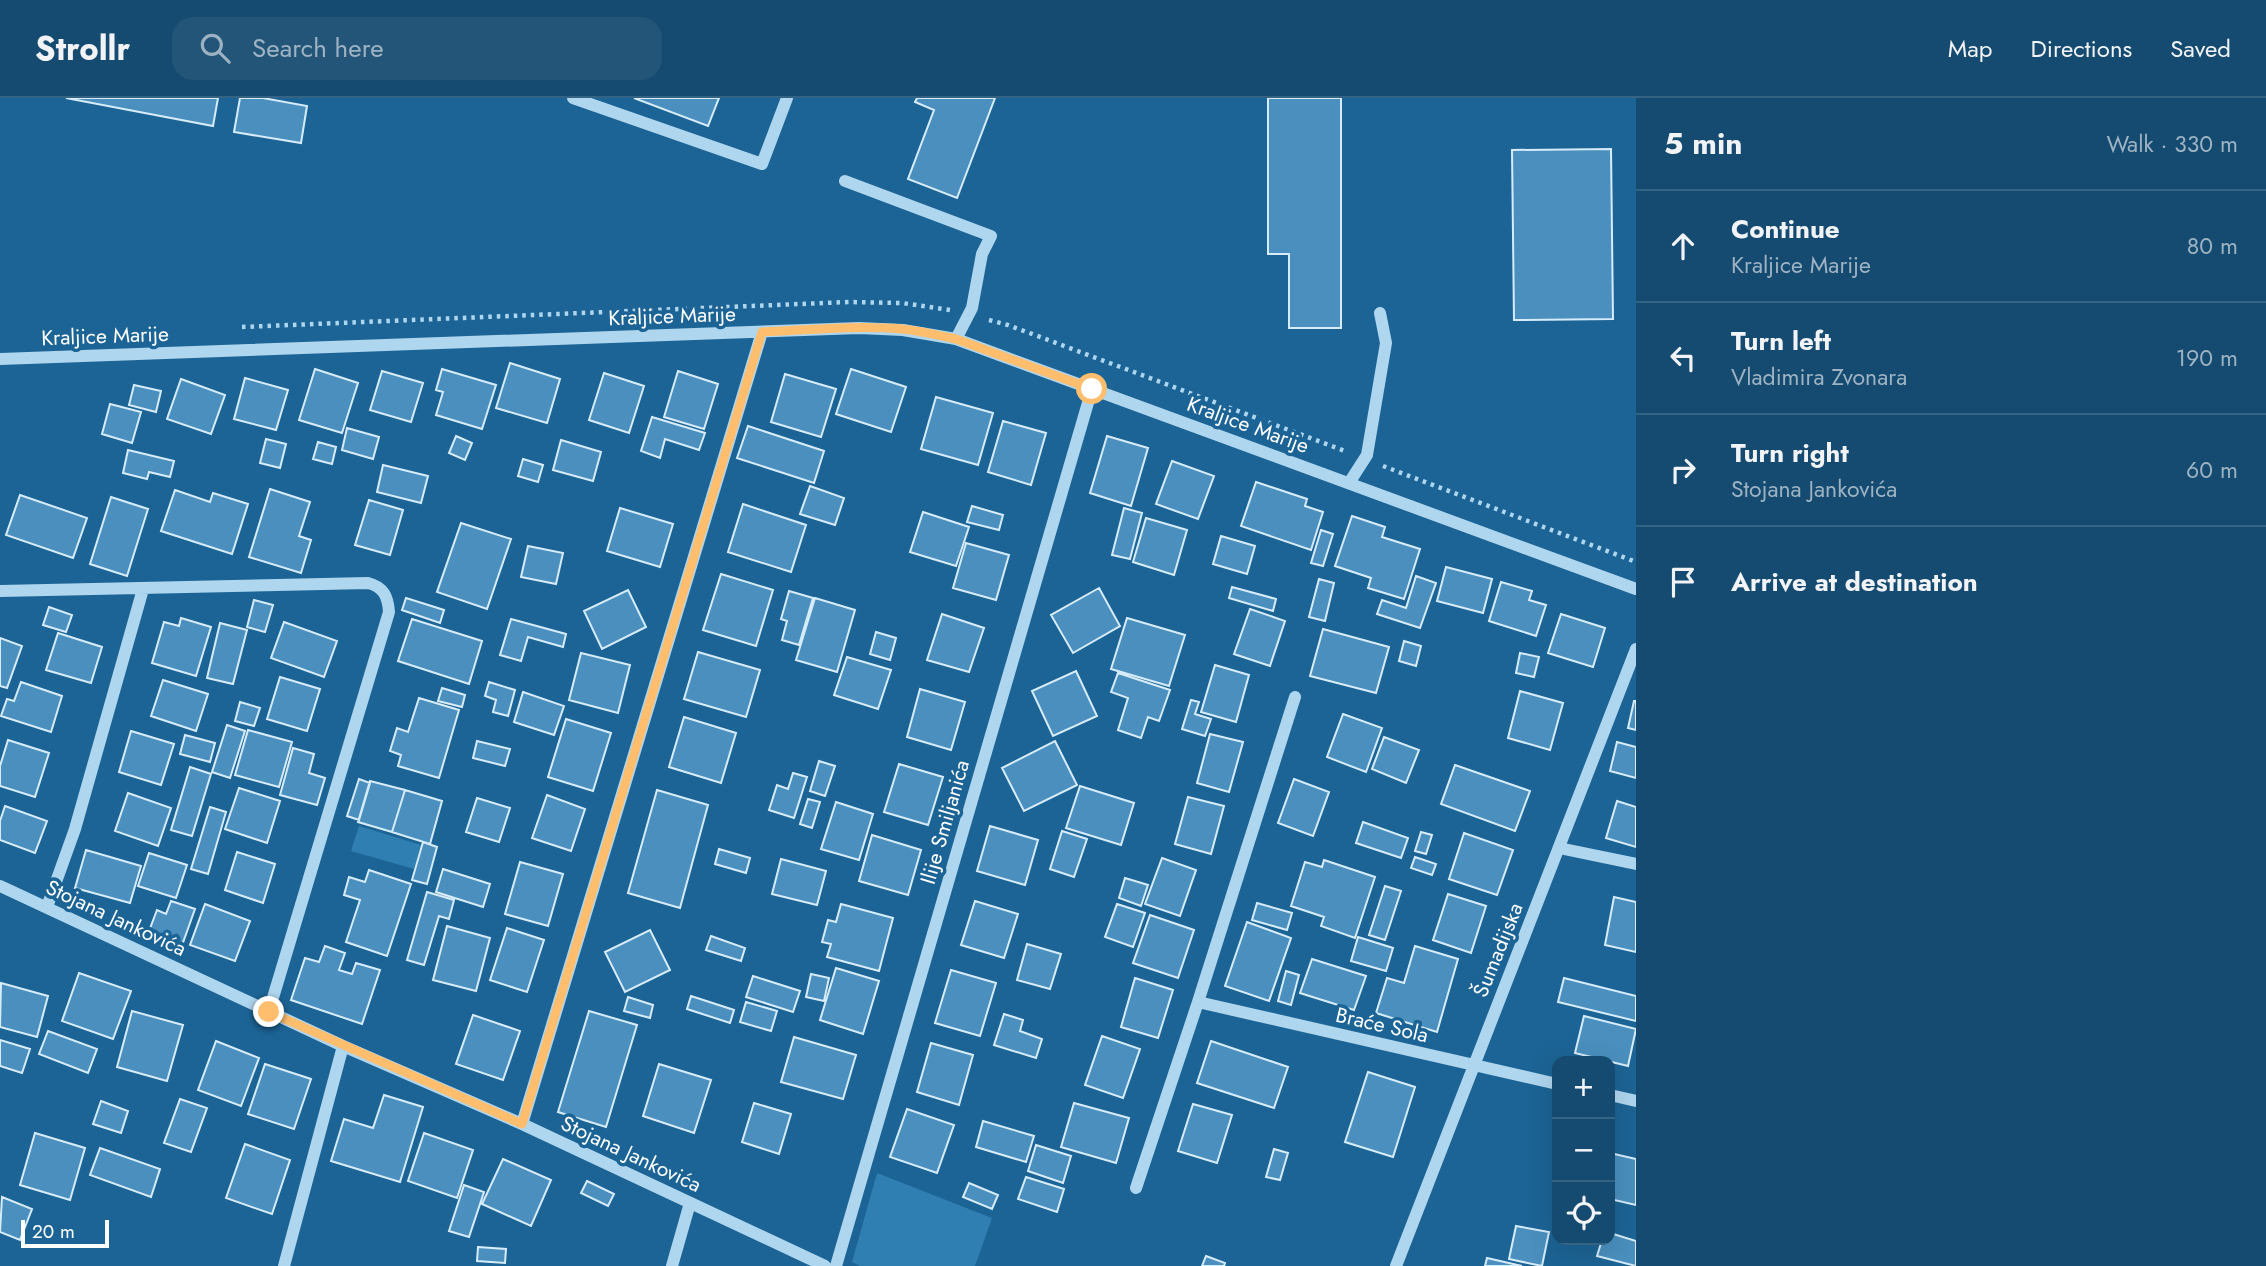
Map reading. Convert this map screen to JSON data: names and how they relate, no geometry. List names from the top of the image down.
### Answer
{
  "streets": {
    "street": [
      "Kraljice Marije",
      "Ilije Smiljanića",
      "Stojana Jankovića",
      "Šumadijska",
      "Braće Sola"
    ]
  },
  "crossings": [
    ["Kraljice Marije", "Ilije Smiljanića"],
    ["Šumadijska", "Braće Sola"]
  ],
  "scale_bar": "20 m",
  "page": {
    "header": "Strollr",
    "search": "Search here",
    "nav": ["Map", "Directions", "Saved"],
    "heading": ["5 min", "Walk · 330 m"],
    "list": [
      ["Continue", "Kraljice Marije", "80 m"],
      ["Turn left", "Vladimira Zvonara", "190 m"],
      ["Turn right", "Stojana Jankovića", "60 m"],
      "Arrive at destination"
    ],
    "map_buttons": ["+", "−"],
    "scale": "20 m"
  }
}
